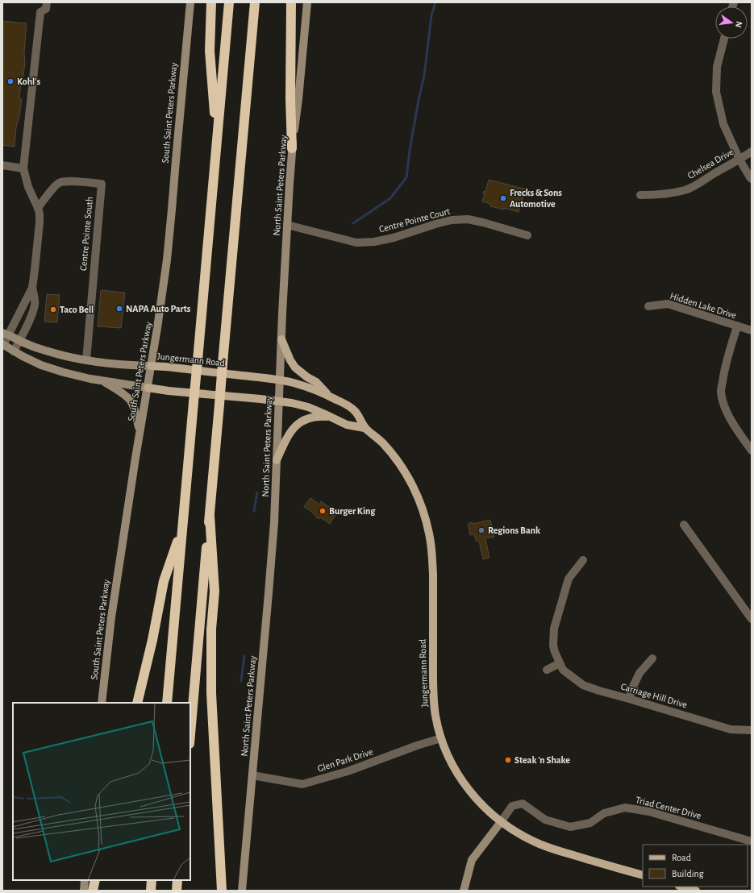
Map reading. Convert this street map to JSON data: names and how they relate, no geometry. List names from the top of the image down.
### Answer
{
  "streets": {
    "main road": ["South Saint Peters Parkway", "North Saint Peters Parkway", "Jungermann Road"],
    "street": [
      "Chelsea Drive",
      "Centre Pointe Court",
      "Centre Pointe South",
      "Hidden Lake Drive",
      "Carriage Hill Drive",
      "Glen Park Drive",
      "Triad Center Drive"
    ]
  },
  "crossings": [
    ["South Saint Peters Parkway", "Jungermann Road"],
    ["North Saint Peters Parkway", "Centre Pointe Court"],
    ["North Saint Peters Parkway", "Jungermann Road"],
    ["North Saint Peters Parkway", "Glen Park Drive"],
    ["Centre Pointe South", "Jungermann Road"],
    ["Jungermann Road", "Glen Park Drive"],
    ["Jungermann Road", "Triad Center Drive"]
  ],
  "places": [
    "Kohl's",
    "Frecks & Sons Automotive",
    "NAPA Auto Parts",
    "Taco Bell",
    "Burger King",
    "Regions Bank",
    "Steak 'n Shake"
  ],
  "legend": ["Road", "Building"],
  "north": "right"
}
